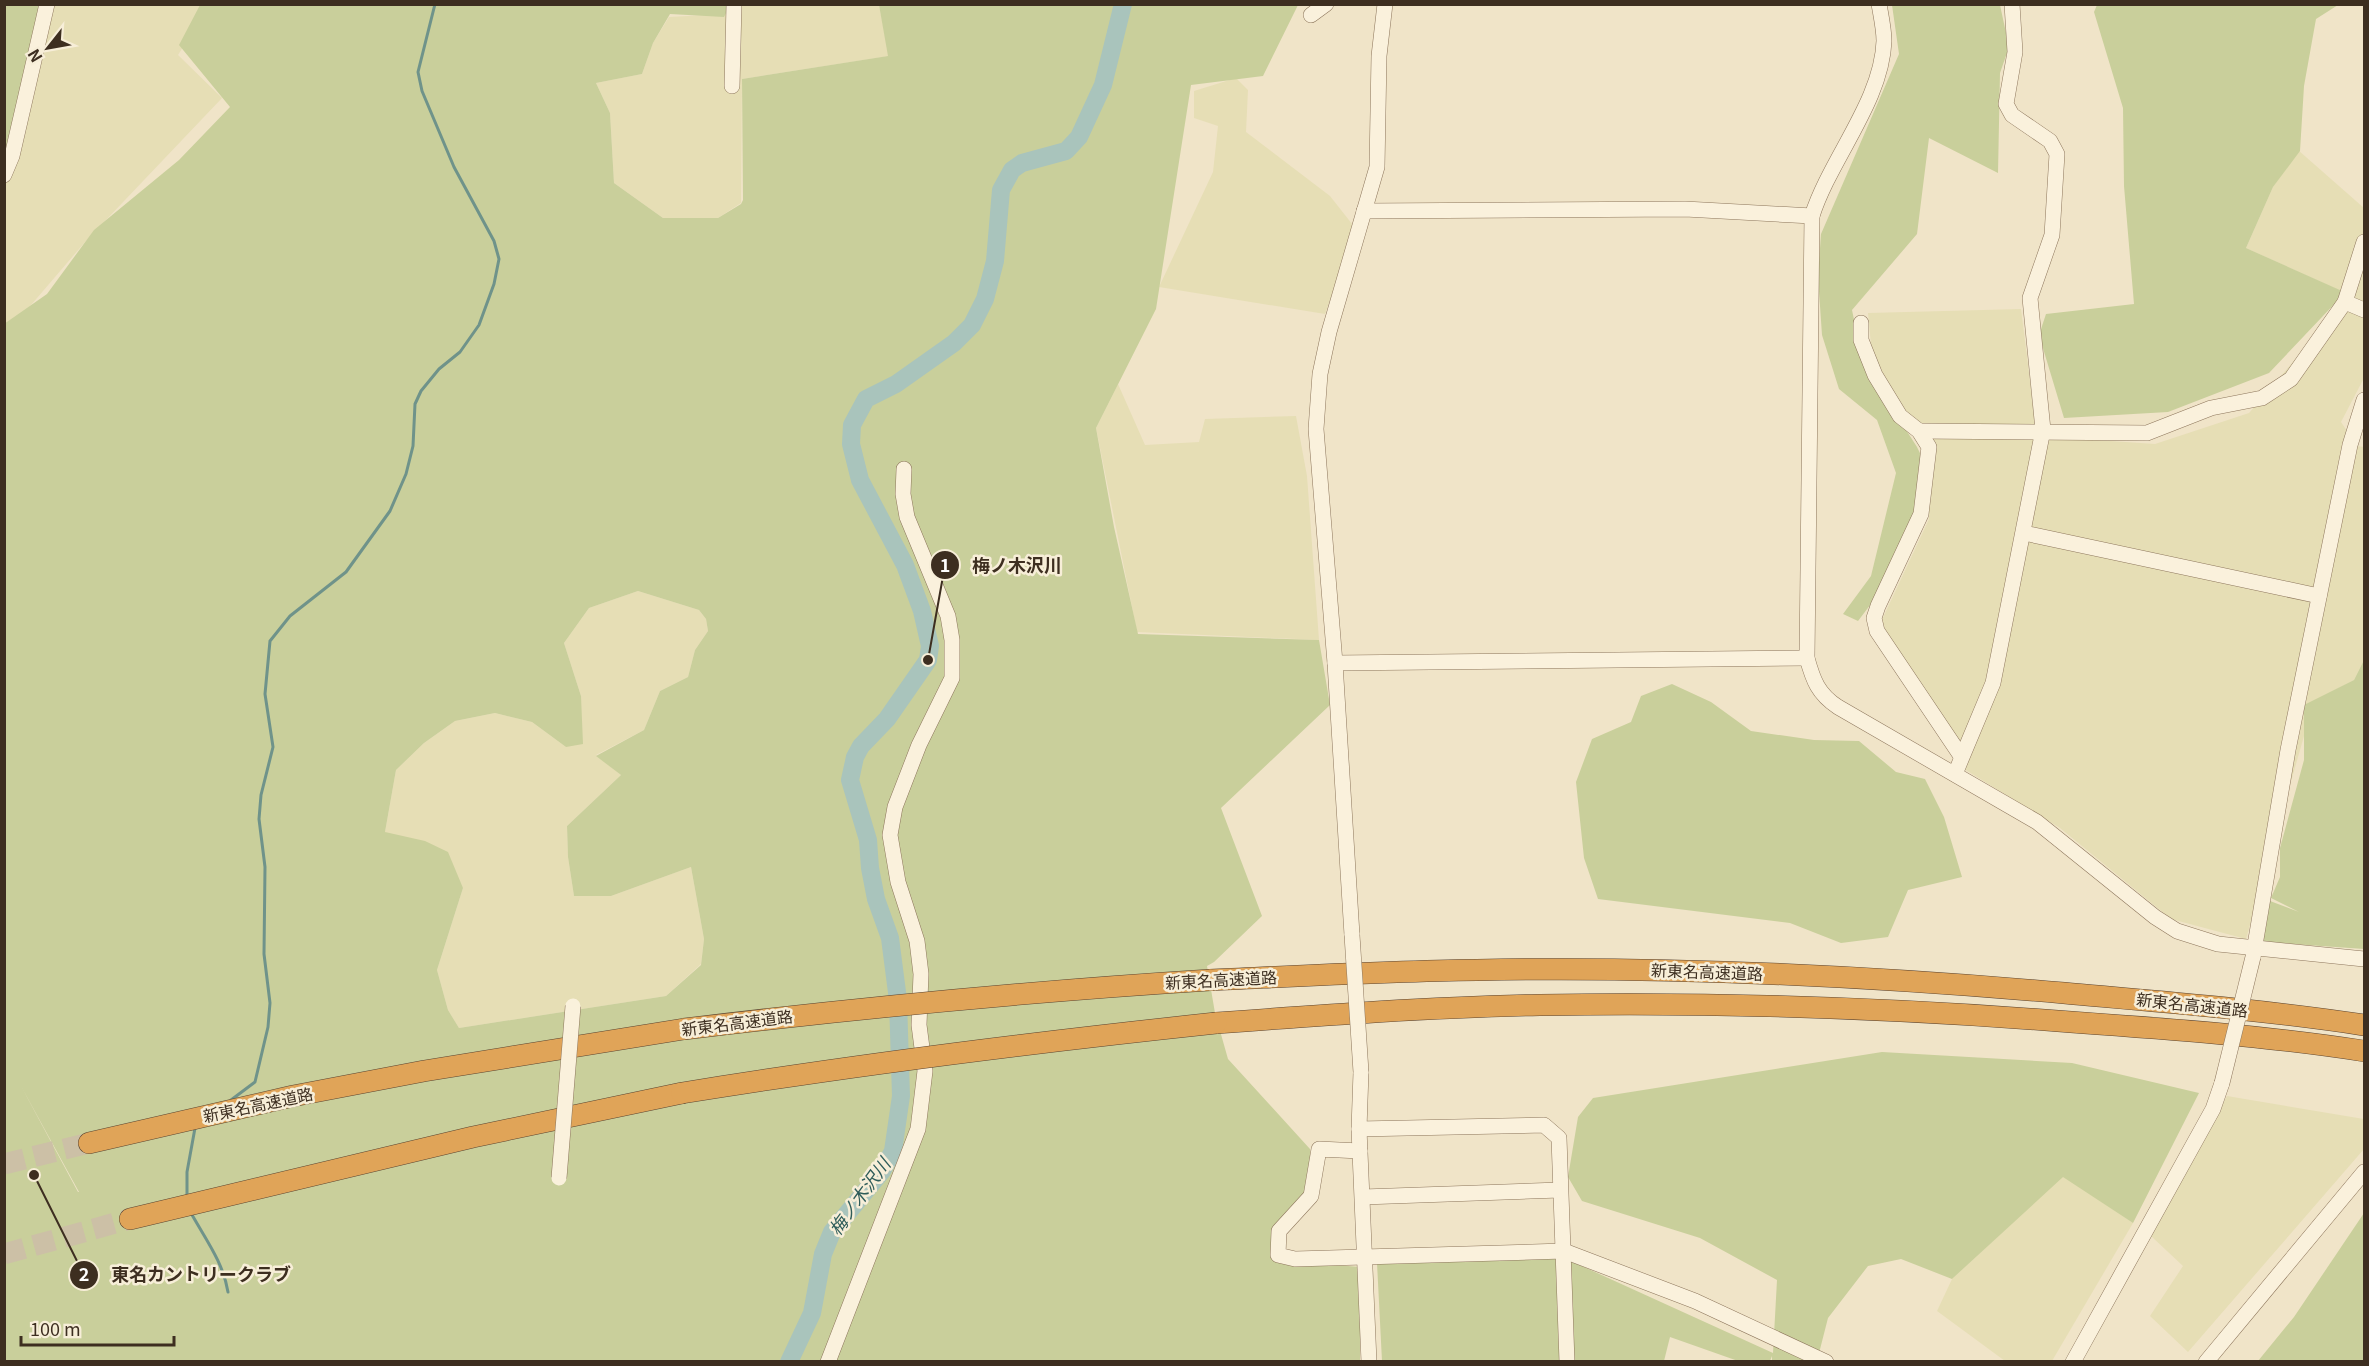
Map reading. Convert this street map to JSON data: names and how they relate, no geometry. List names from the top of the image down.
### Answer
{
  "streets": {
    "highway": ["新東名高速道路"]
  },
  "water": ["梅ノ木沢川"],
  "places": ["梅ノ木沢川", "東名カントリークラブ"],
  "scale_bar": "100 m",
  "north": "bottom left"
}
